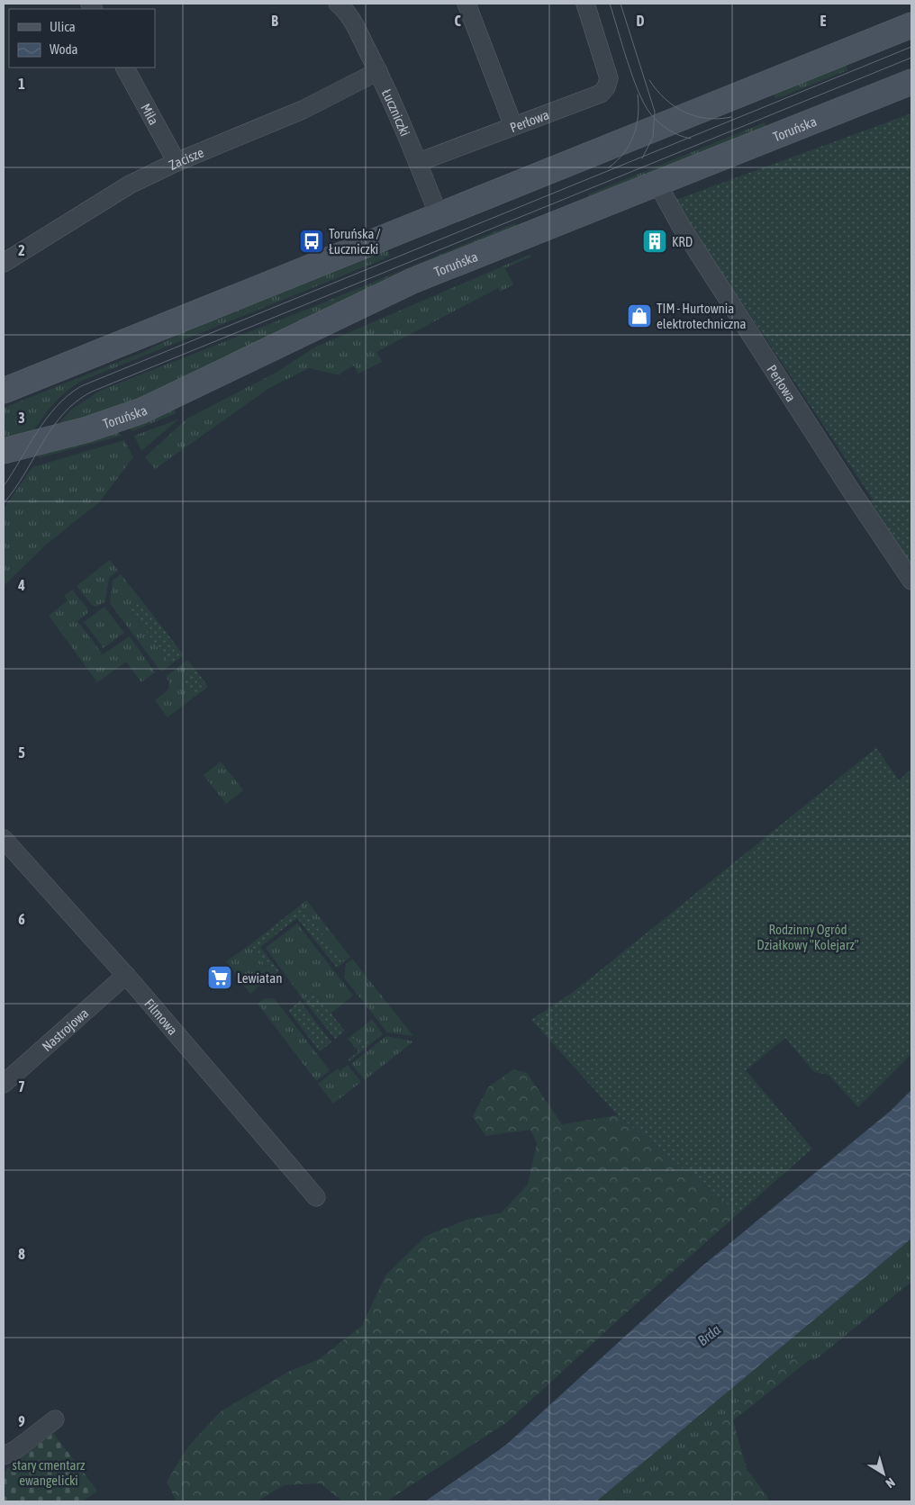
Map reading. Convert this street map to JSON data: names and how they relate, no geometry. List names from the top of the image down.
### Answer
{
  "streets": {
    "main road": ["Toruńska"],
    "street": [
      "Łuczniczki",
      "Miła",
      "Perłowa",
      "Zacisze",
      "Filmowa",
      "Nastrojowa"
    ]
  },
  "crossings": [
    ["Łuczniczki", "Perłowa"],
    ["Łuczniczki", "Zacisze"],
    ["Miła", "Zacisze"],
    ["Perłowa", "Toruńska"],
    ["Filmowa", "Nastrojowa"]
  ],
  "water": ["Brda"],
  "parks": ["Rodzinny Ogród Działkowy \"Kolejarz\"", "stary cmentarz ewangelicki"],
  "places": {
    "bus stop": ["Toruńska / Łuczniczki"],
    "building": ["KRD"],
    "shop": ["TIM - Hurtownia elektrotechniczna"],
    "supermarket": ["Lewiatan"]
  },
  "legend": ["Ulica", "Woda"],
  "north": "bottom right",
  "grid": {
    "columns": [
      "B",
      "C",
      "D",
      "E"
    ],
    "rows": [
      "1",
      "2",
      "3",
      "4",
      "5",
      "6",
      "7",
      "8",
      "9"
    ]
  }
}
